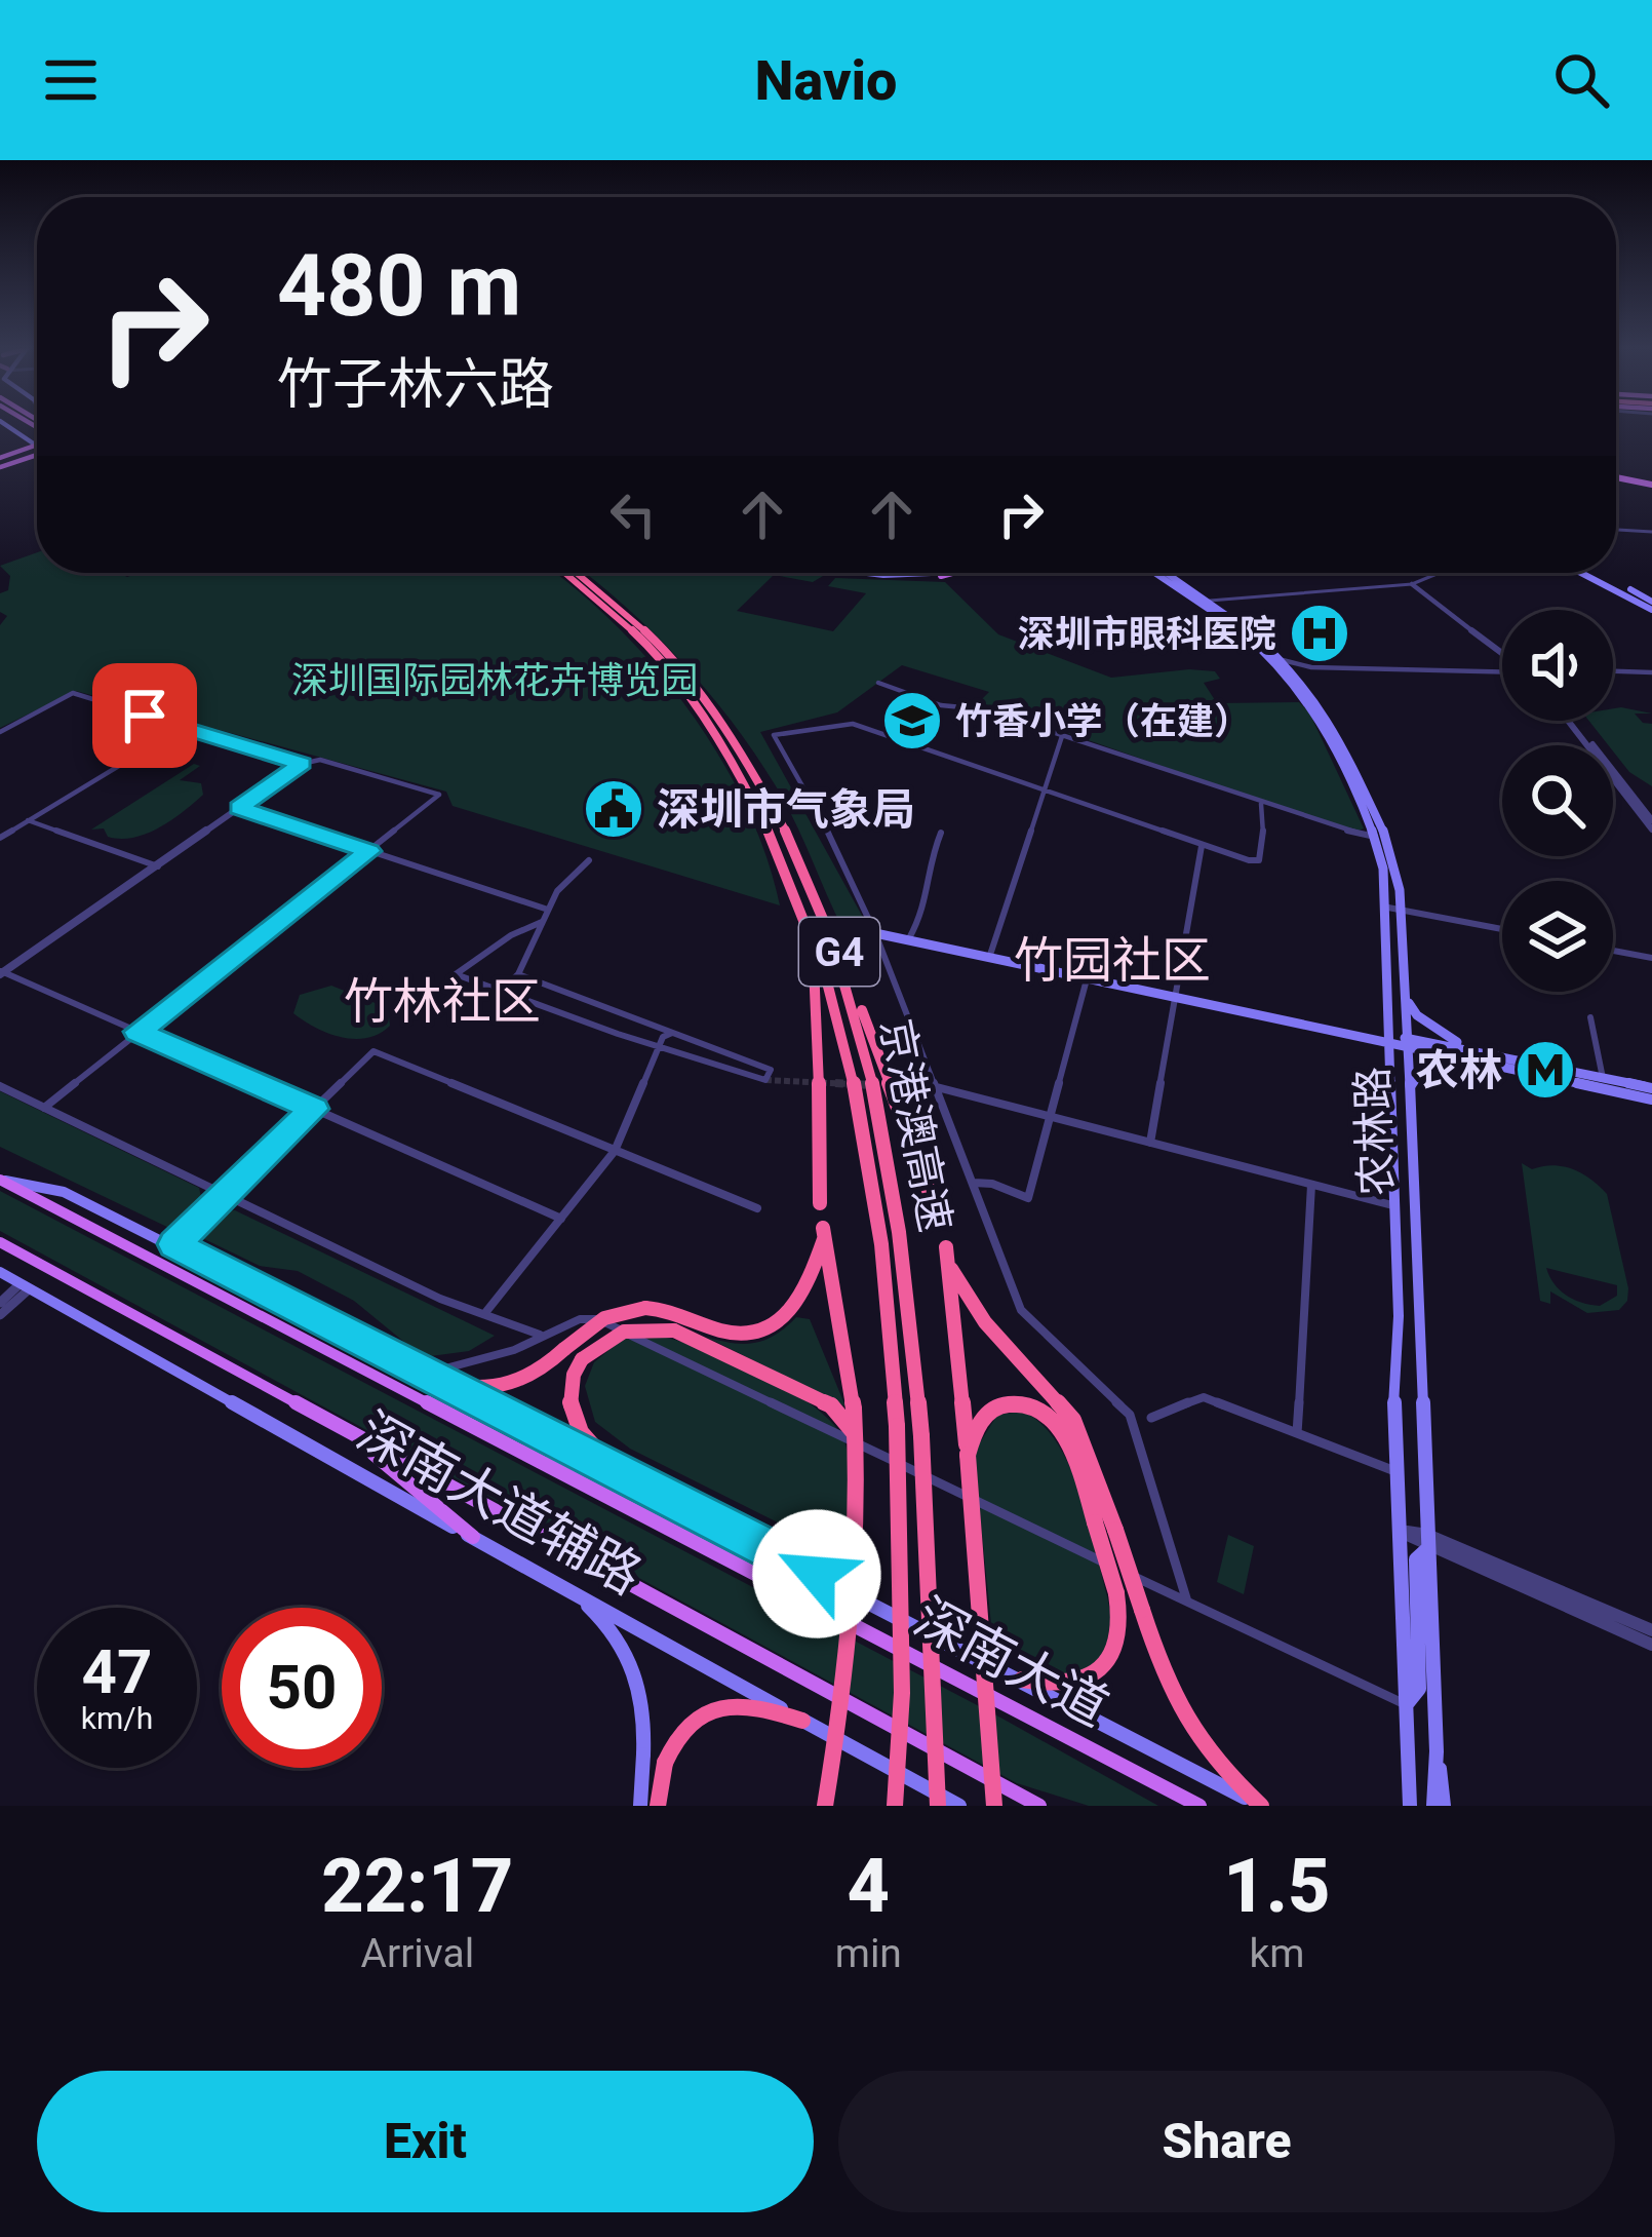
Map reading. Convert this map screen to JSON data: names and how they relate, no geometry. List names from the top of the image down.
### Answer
{
  "streets": {
    "highway": ["G4", "京港澳高速"],
    "main road": ["农林路", "深南大道辅路", "深南大道"]
  },
  "crossings": [
    ["深南大道辅路", "深南大道"]
  ],
  "districts": ["竹园社区", "竹林社区"],
  "parks": ["深圳国际园林花卉博览园"],
  "places": {
    "hospital": ["深圳市眼科医院"],
    "school or university": ["竹香小学（在建）"],
    "public building": ["深圳市气象局"],
    "metro station": ["农林"]
  },
  "page": {
    "header": "Navio",
    "turn": ["480 m", "竹子林六路"],
    "speed": "47 km/h",
    "limit": "50",
    "eta": [
      "22:17",
      "Arrival",
      "4",
      "min",
      "1.5",
      "km"
    ],
    "buttons": ["Exit", "Share"]
  }
}
